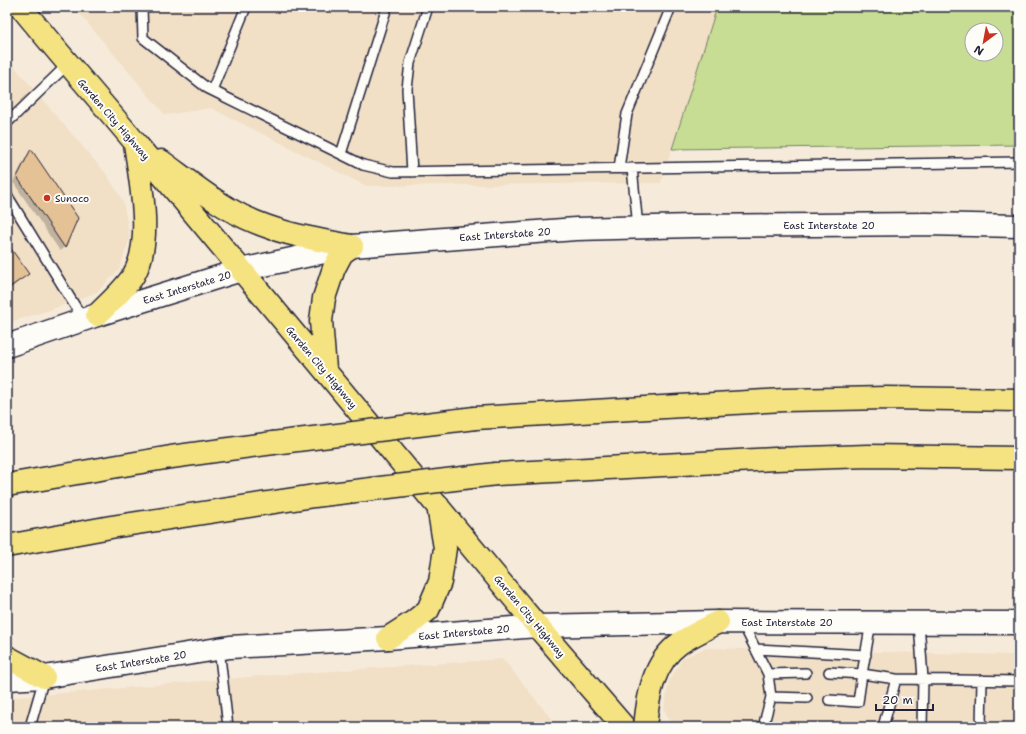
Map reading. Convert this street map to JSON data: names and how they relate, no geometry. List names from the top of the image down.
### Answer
{
  "streets": {
    "main road": ["Garden City Highway", "East Interstate 20"]
  },
  "crossings": [
    ["Garden City Highway", "East Interstate 20"]
  ],
  "places": ["Sunoco"],
  "scale_bar": "20 m",
  "north": "bottom left"
}
